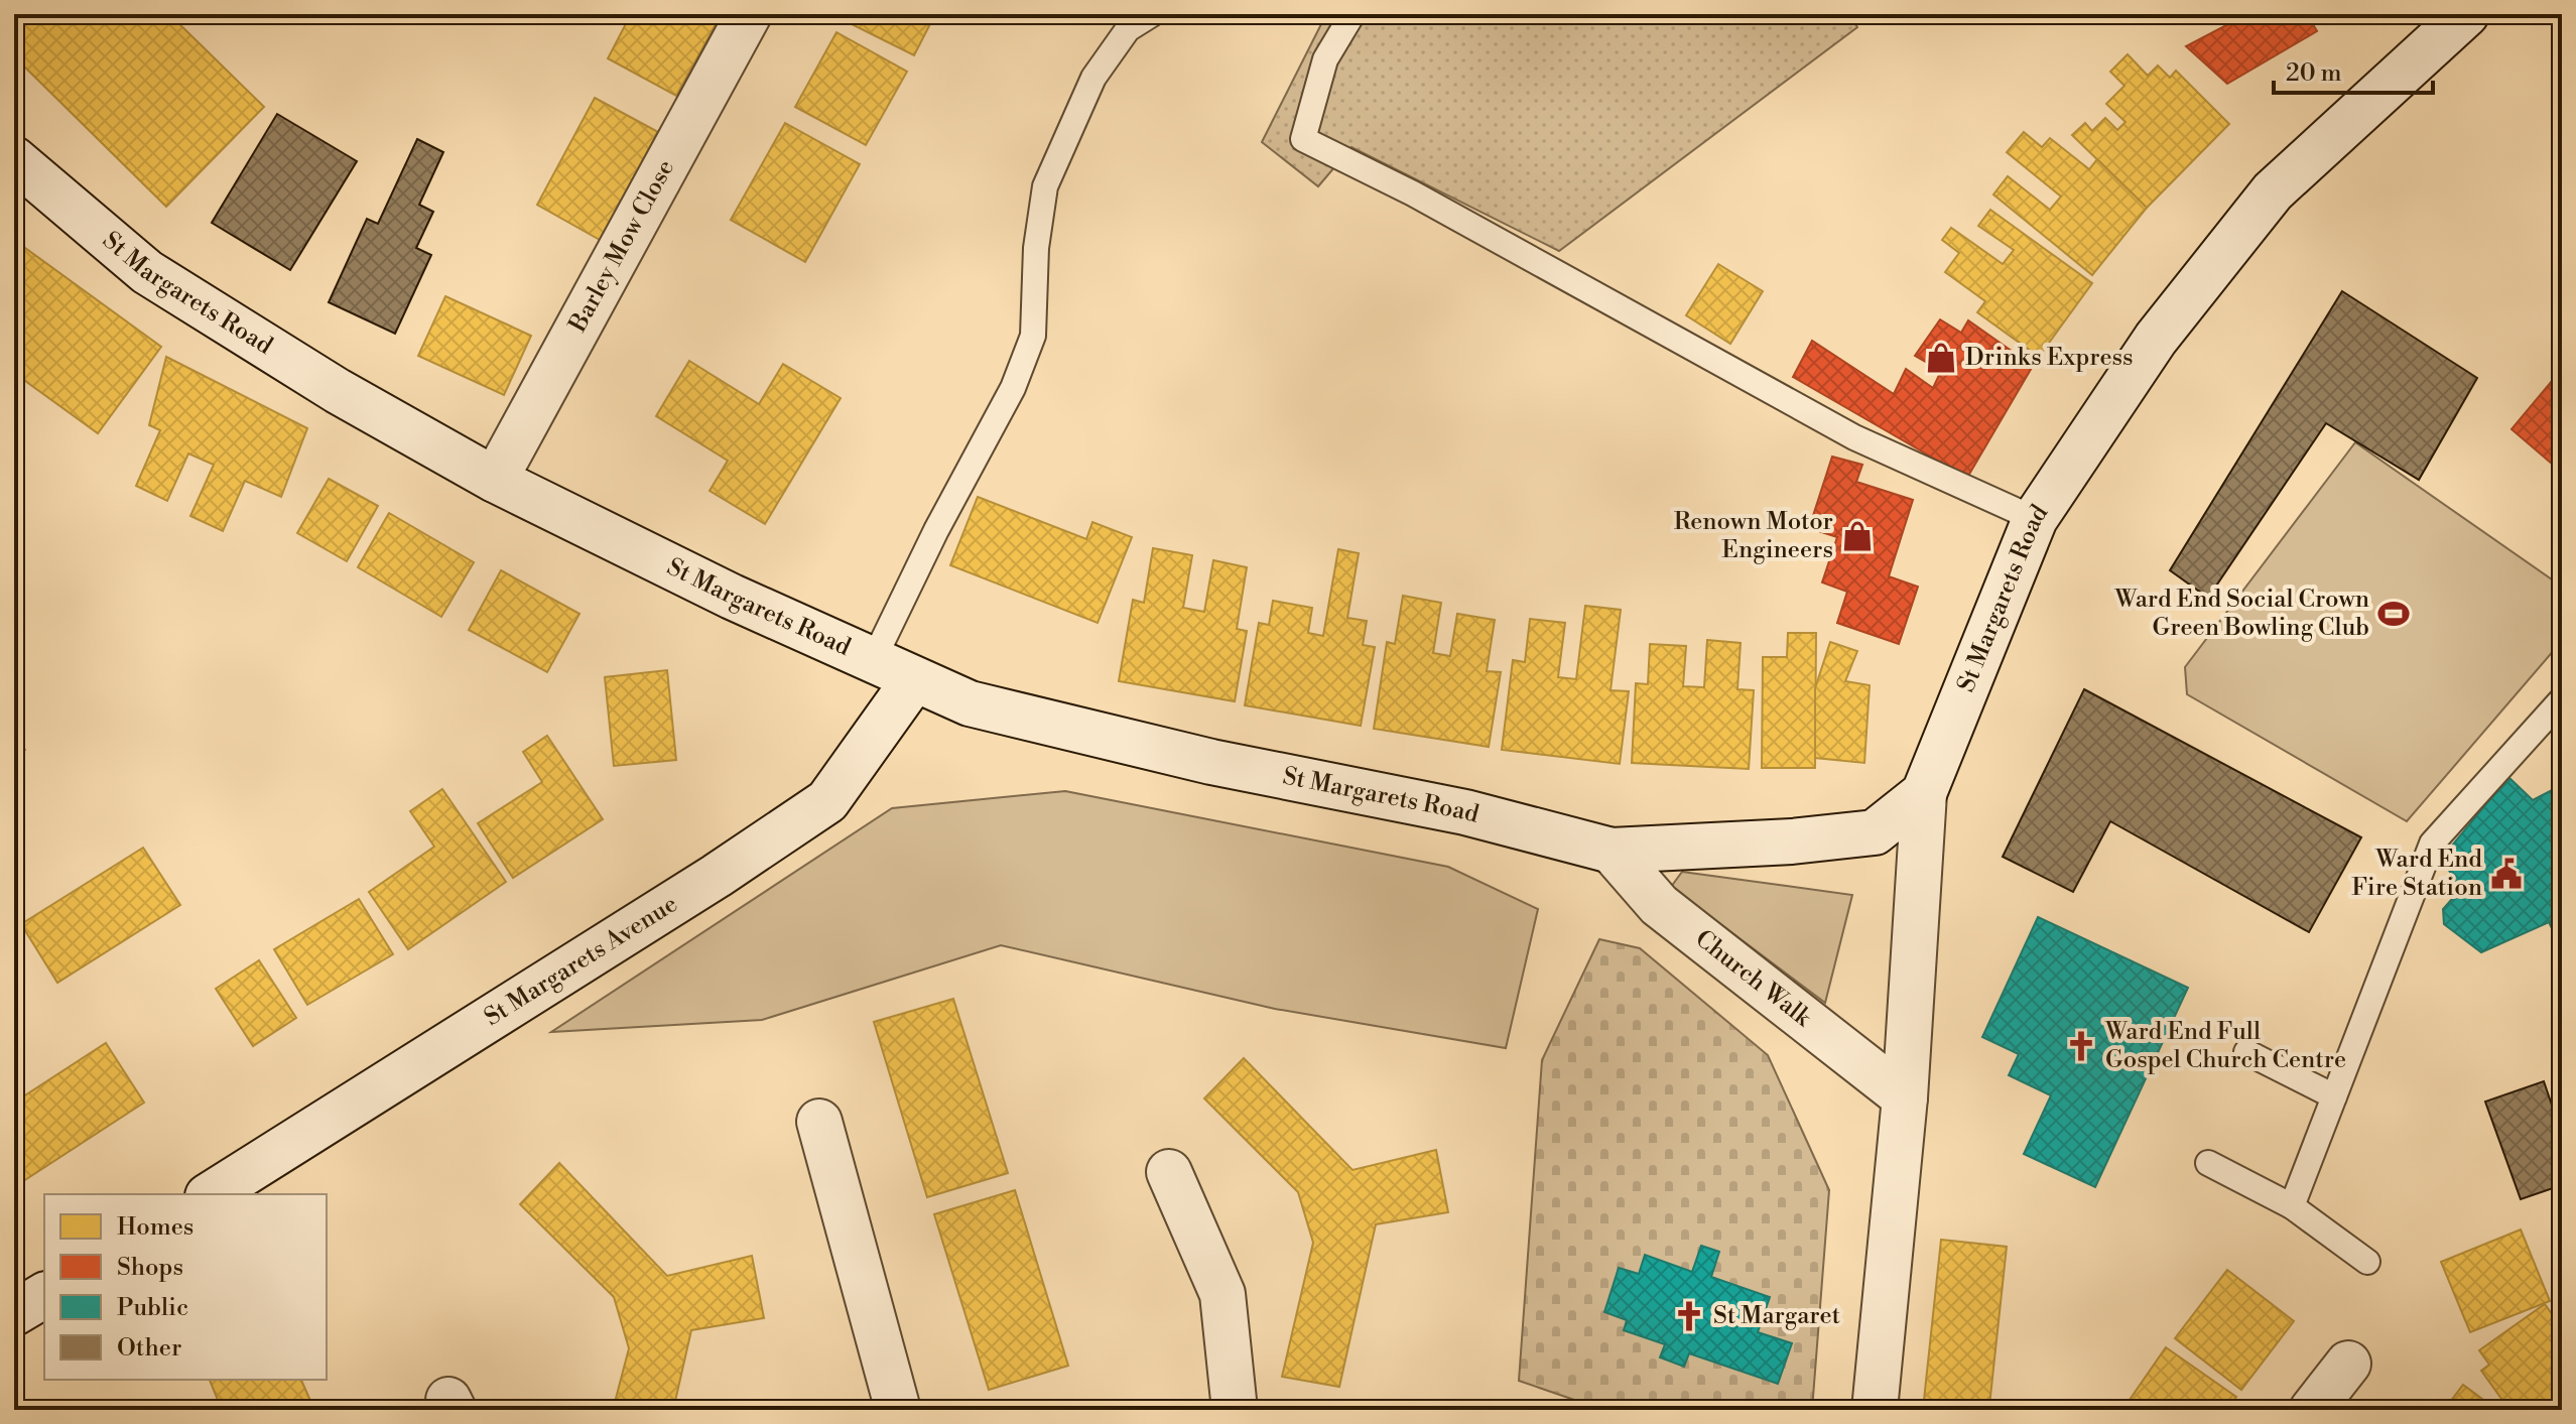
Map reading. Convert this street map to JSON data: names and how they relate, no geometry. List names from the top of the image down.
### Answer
{
  "streets": {
    "street": [
      "Barley Mow Close",
      "St Margarets Road",
      "St Margarets Avenue",
      "Church Walk"
    ]
  },
  "crossings": [
    ["Barley Mow Close", "St Margarets Road"],
    ["St Margarets Road", "St Margarets Avenue"],
    ["St Margarets Road", "Church Walk"]
  ],
  "places": {
    "shop": ["Drinks Express", "Renown Motor Engineers"],
    "sports": ["Ward End Social Crown Green Bowling Club"],
    "public building": ["Ward End Fire Station"],
    "church": ["Ward End Full Gospel Church Centre", "St Margaret"]
  },
  "legend": [
    "Homes",
    "Shops",
    "Public",
    "Other"
  ],
  "scale_bar": "20 m"
}
